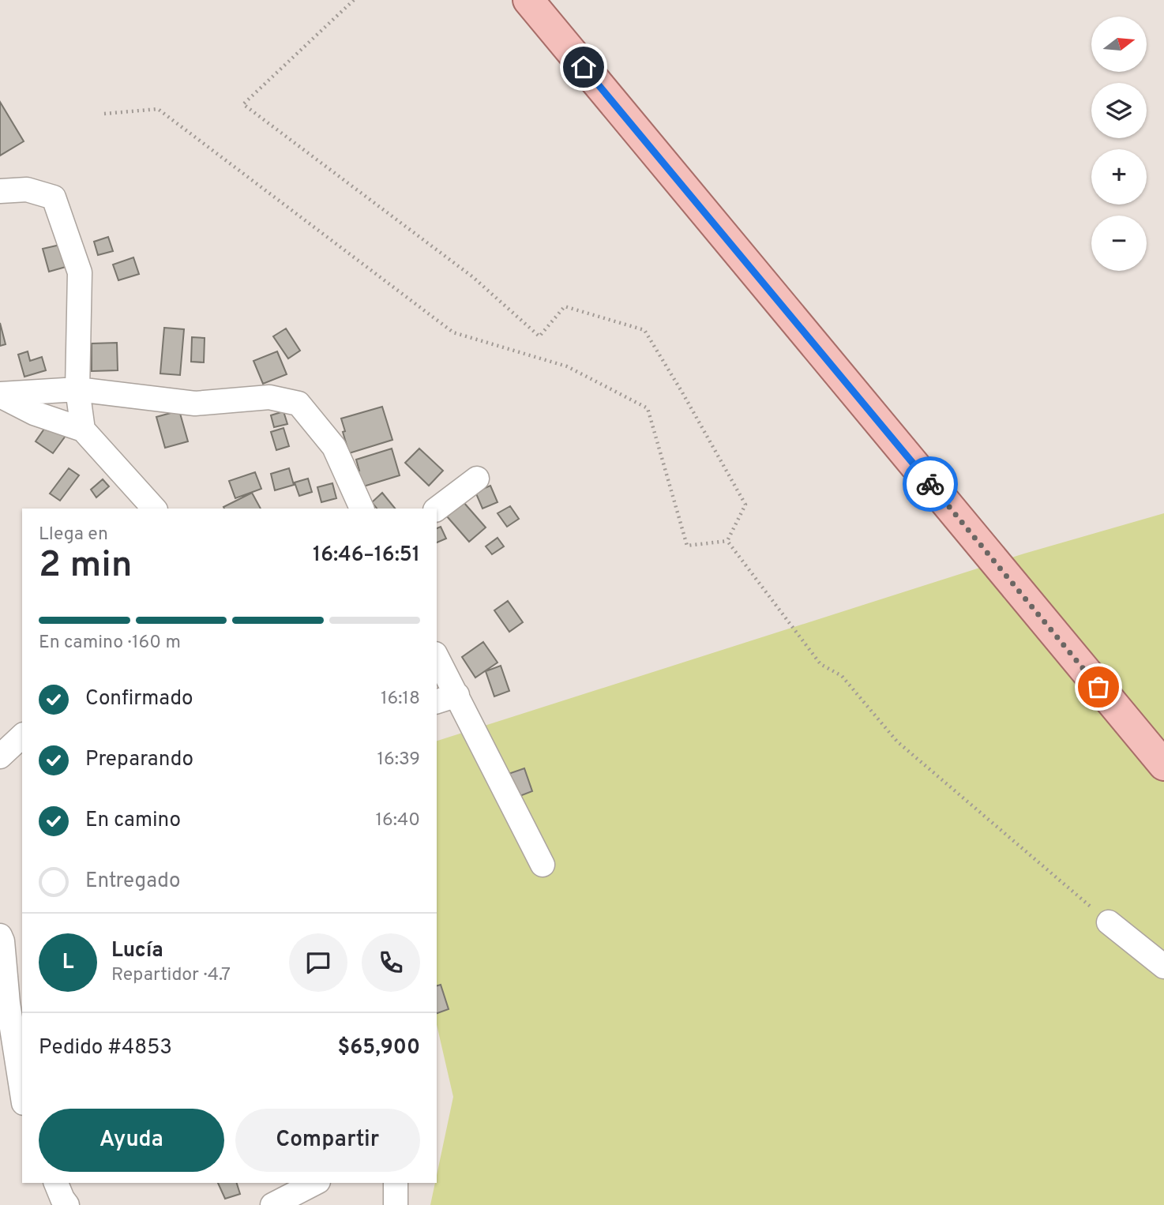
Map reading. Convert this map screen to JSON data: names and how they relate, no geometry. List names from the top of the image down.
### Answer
{
  "north": "right",
  "page": {
    "map_buttons": ["+", "−"],
    "heading": ["2 min", "Llega en", "16:46–16:51"],
    "panel": [
      "Lucía",
      "Repartidor · 4.7",
      "Pedido #4853",
      "$65,900"
    ],
    "bar": "En camino · 160 m",
    "list": [
      ["Confirmado", "16:18"],
      ["Preparando", "16:39"],
      ["En camino", "16:40"],
      "Entregado"
    ],
    "round": "L",
    "buttons": ["Ayuda", "Compartir"]
  }
}
